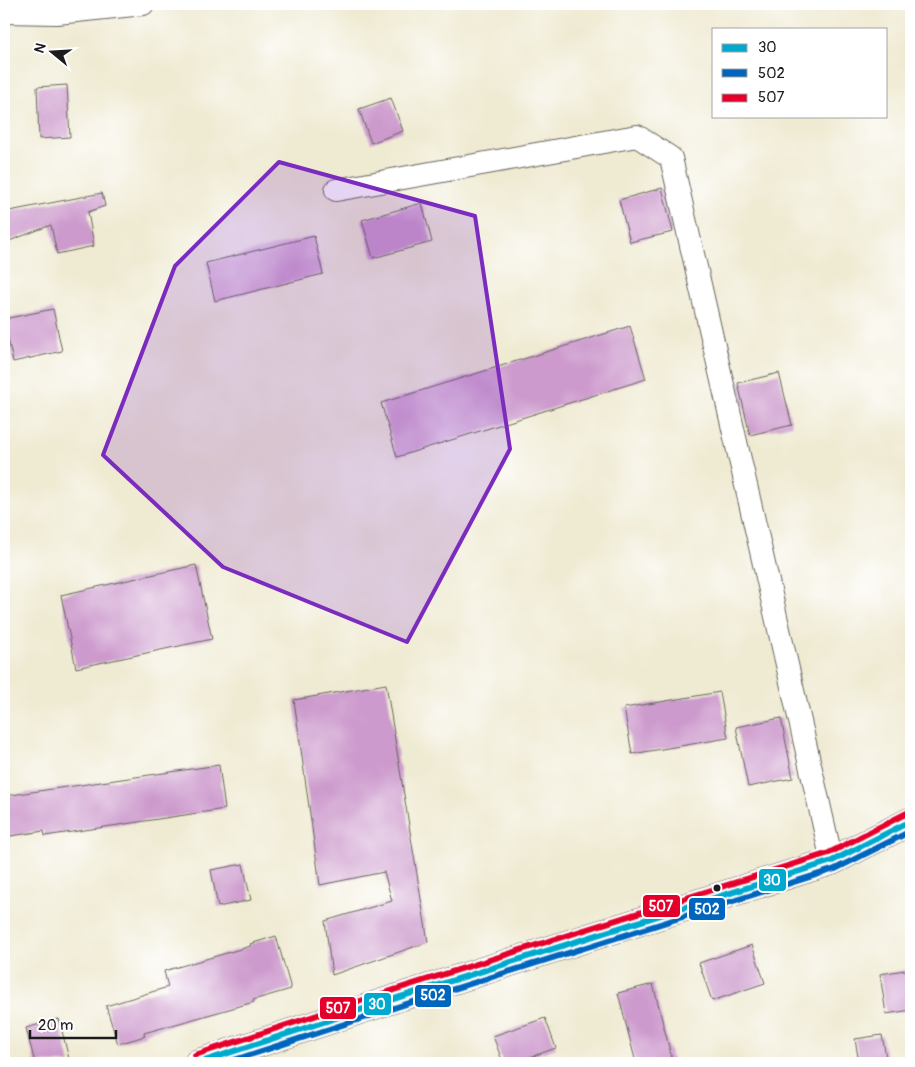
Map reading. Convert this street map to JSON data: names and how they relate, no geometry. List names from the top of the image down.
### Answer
{
  "lines": ["transit line 507", "transit line 30", "transit line 502"],
  "legend": ["30", "502", "507"],
  "scale_bar": "20 m",
  "north": "left"
}
